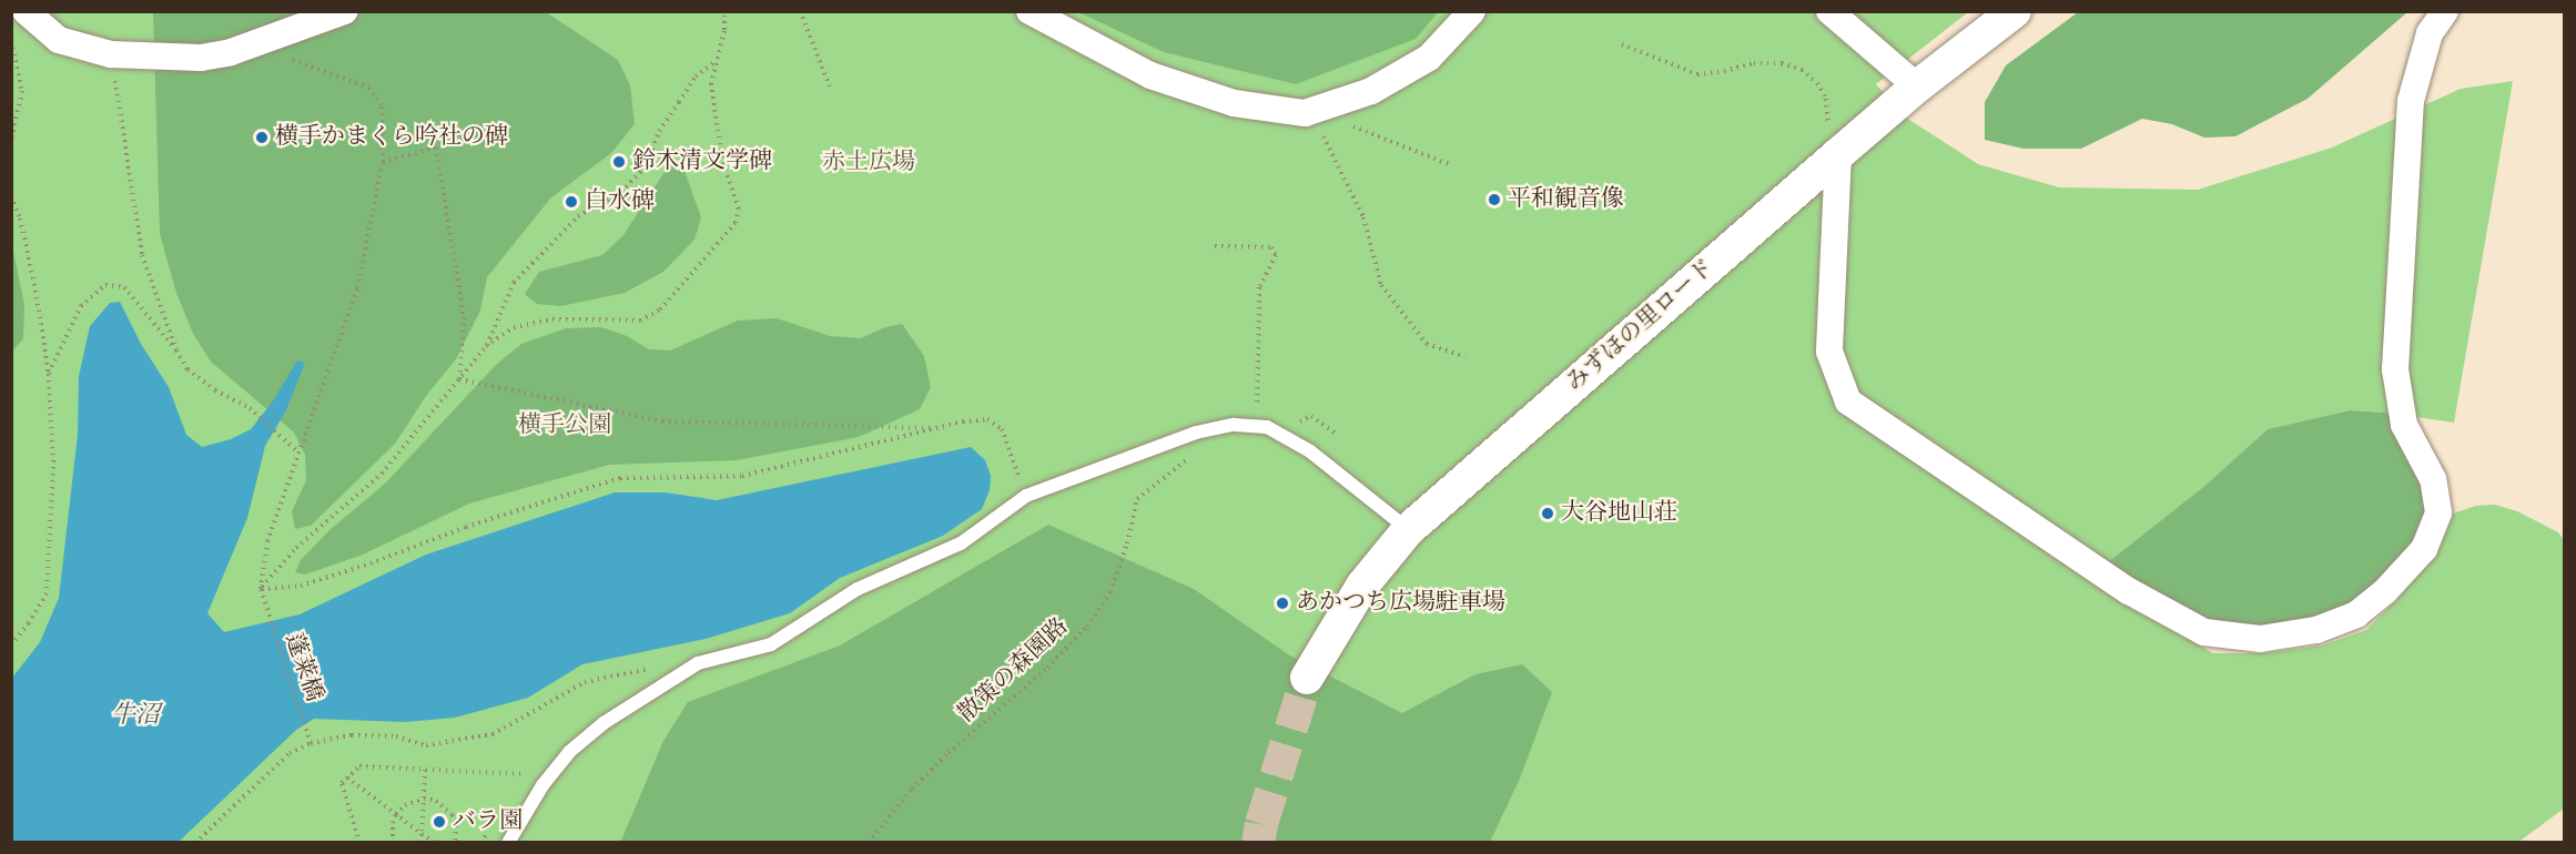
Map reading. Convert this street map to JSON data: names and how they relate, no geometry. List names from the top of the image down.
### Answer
{
  "streets": {
    "street": ["みずほの里ロード"],
    "path": ["蓬莱橋", "散策の森園路"]
  },
  "water": ["牛沼"],
  "parks": ["赤土広場", "横手公園"],
  "places": [
    "横手かまくら吟社の碑",
    "鈴木清文学碑",
    "平和観音像",
    "白水碑",
    "大谷地山荘",
    "あかつち広場駐車場",
    "バラ園"
  ]
}
